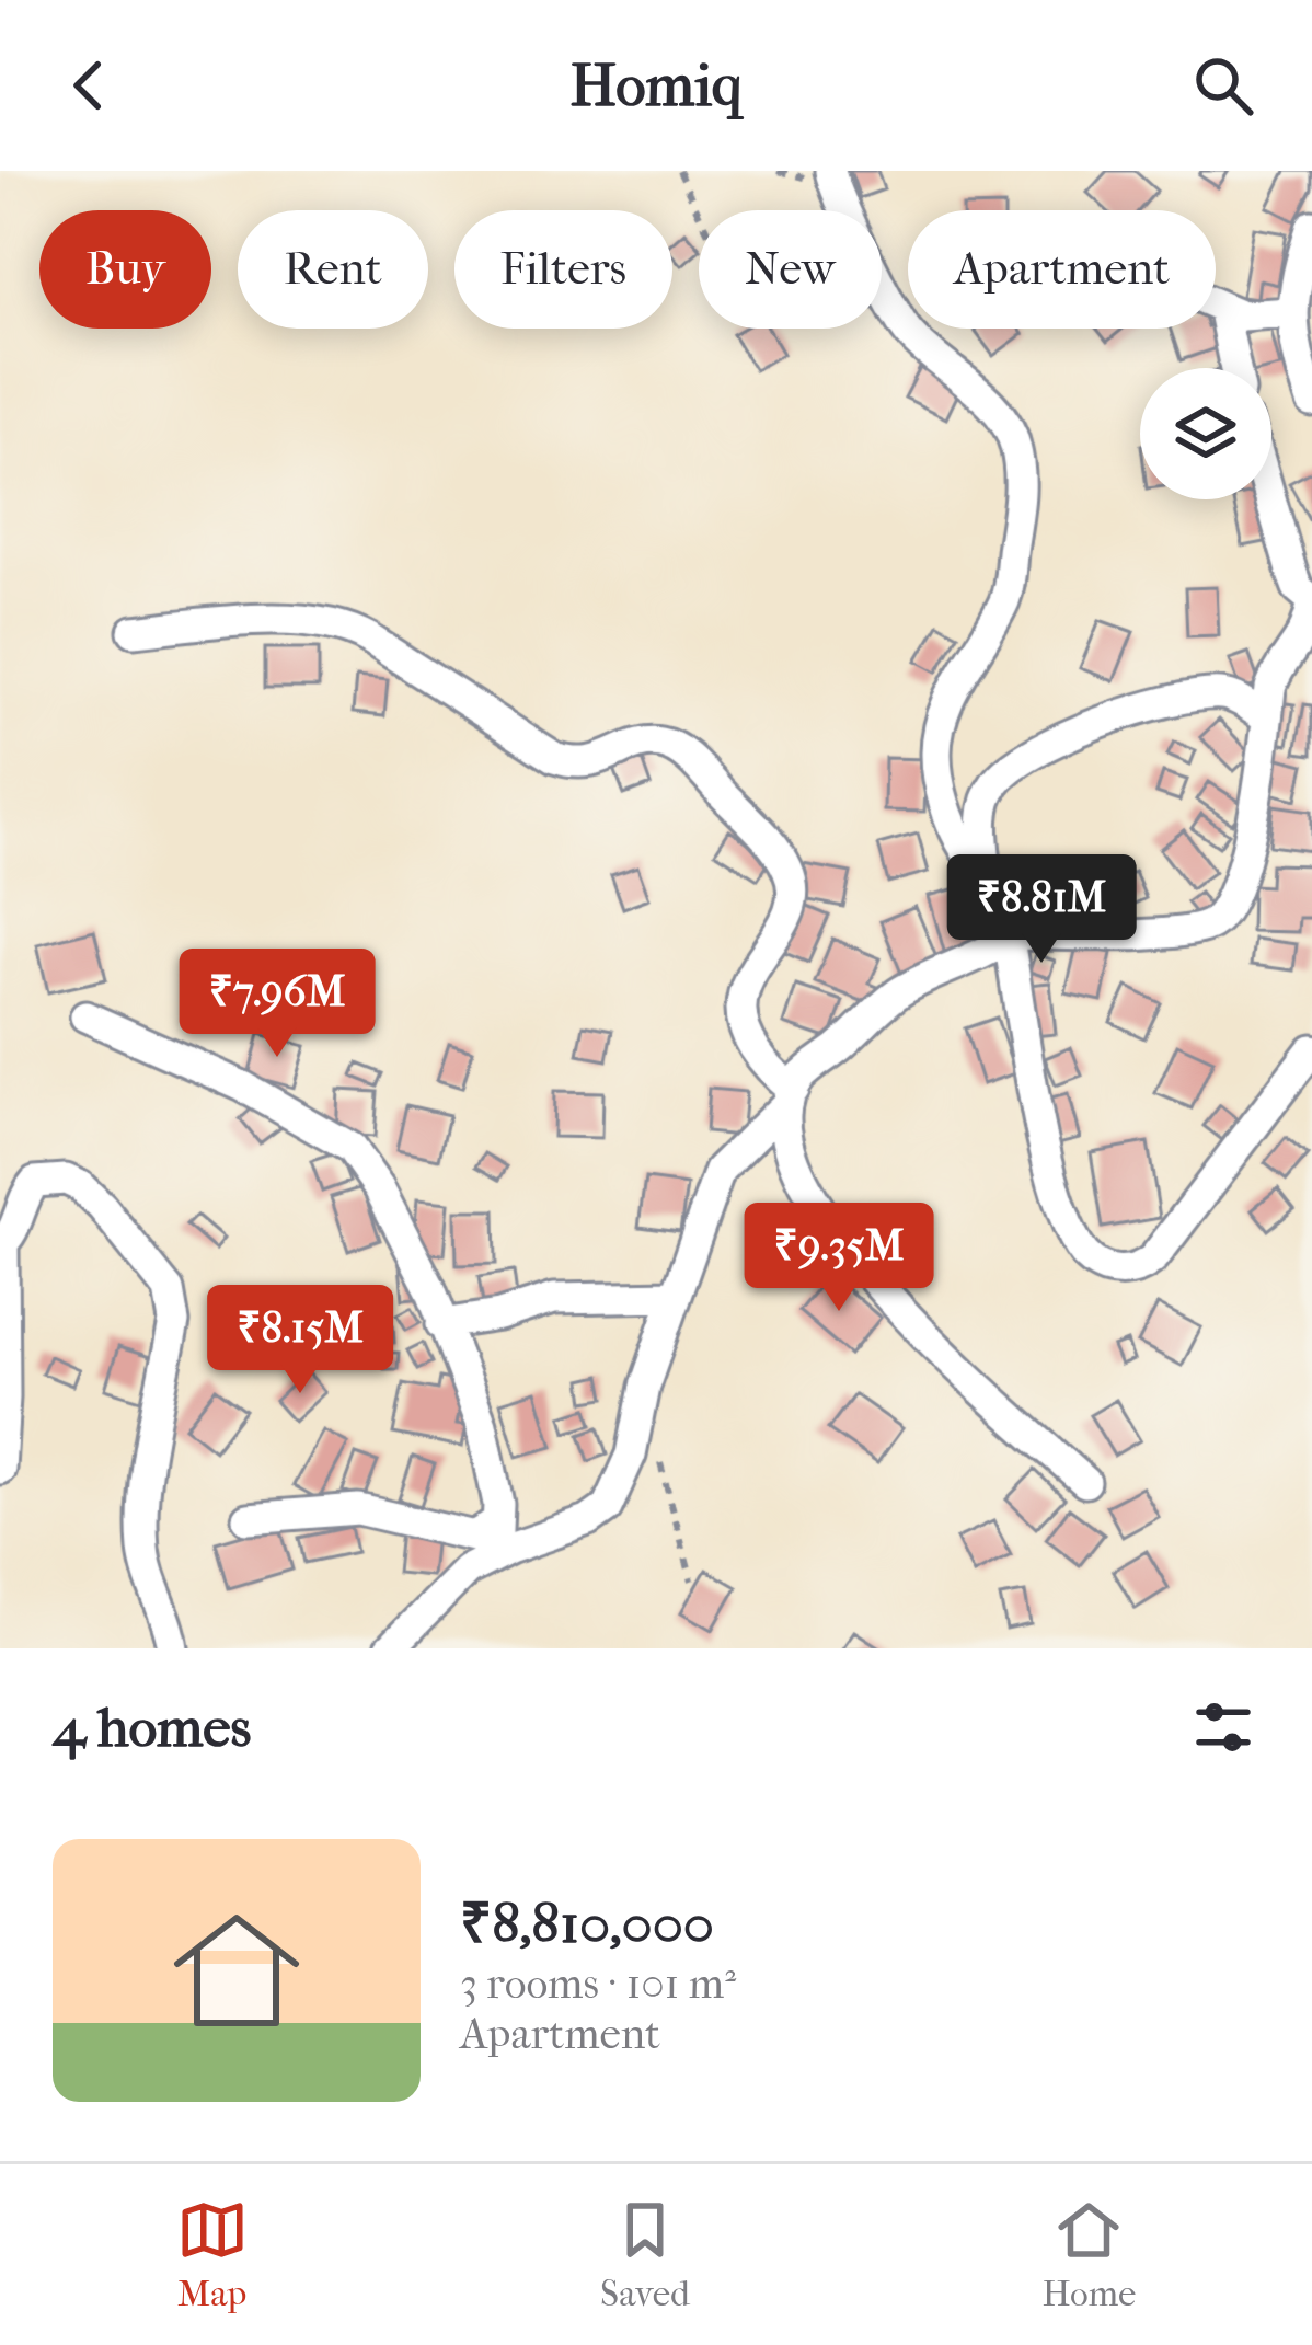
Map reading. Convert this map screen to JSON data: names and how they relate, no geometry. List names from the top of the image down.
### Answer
{
  "page": {
    "header": "Homiq",
    "chip": [
      "Buy",
      "Rent",
      "Filters",
      "New",
      "Apartment"
    ],
    "price": [
      "₹8.81M",
      "₹7.96M",
      "₹9.35M",
      "₹8.15M"
    ],
    "heading": "4 homes",
    "list": [
      {
        "name": "₹8,810,000",
        "note": "3 rooms · 101 m² · Apartment"
      }
    ],
    "tabs": ["Map", "Saved", "Home"]
  }
}
